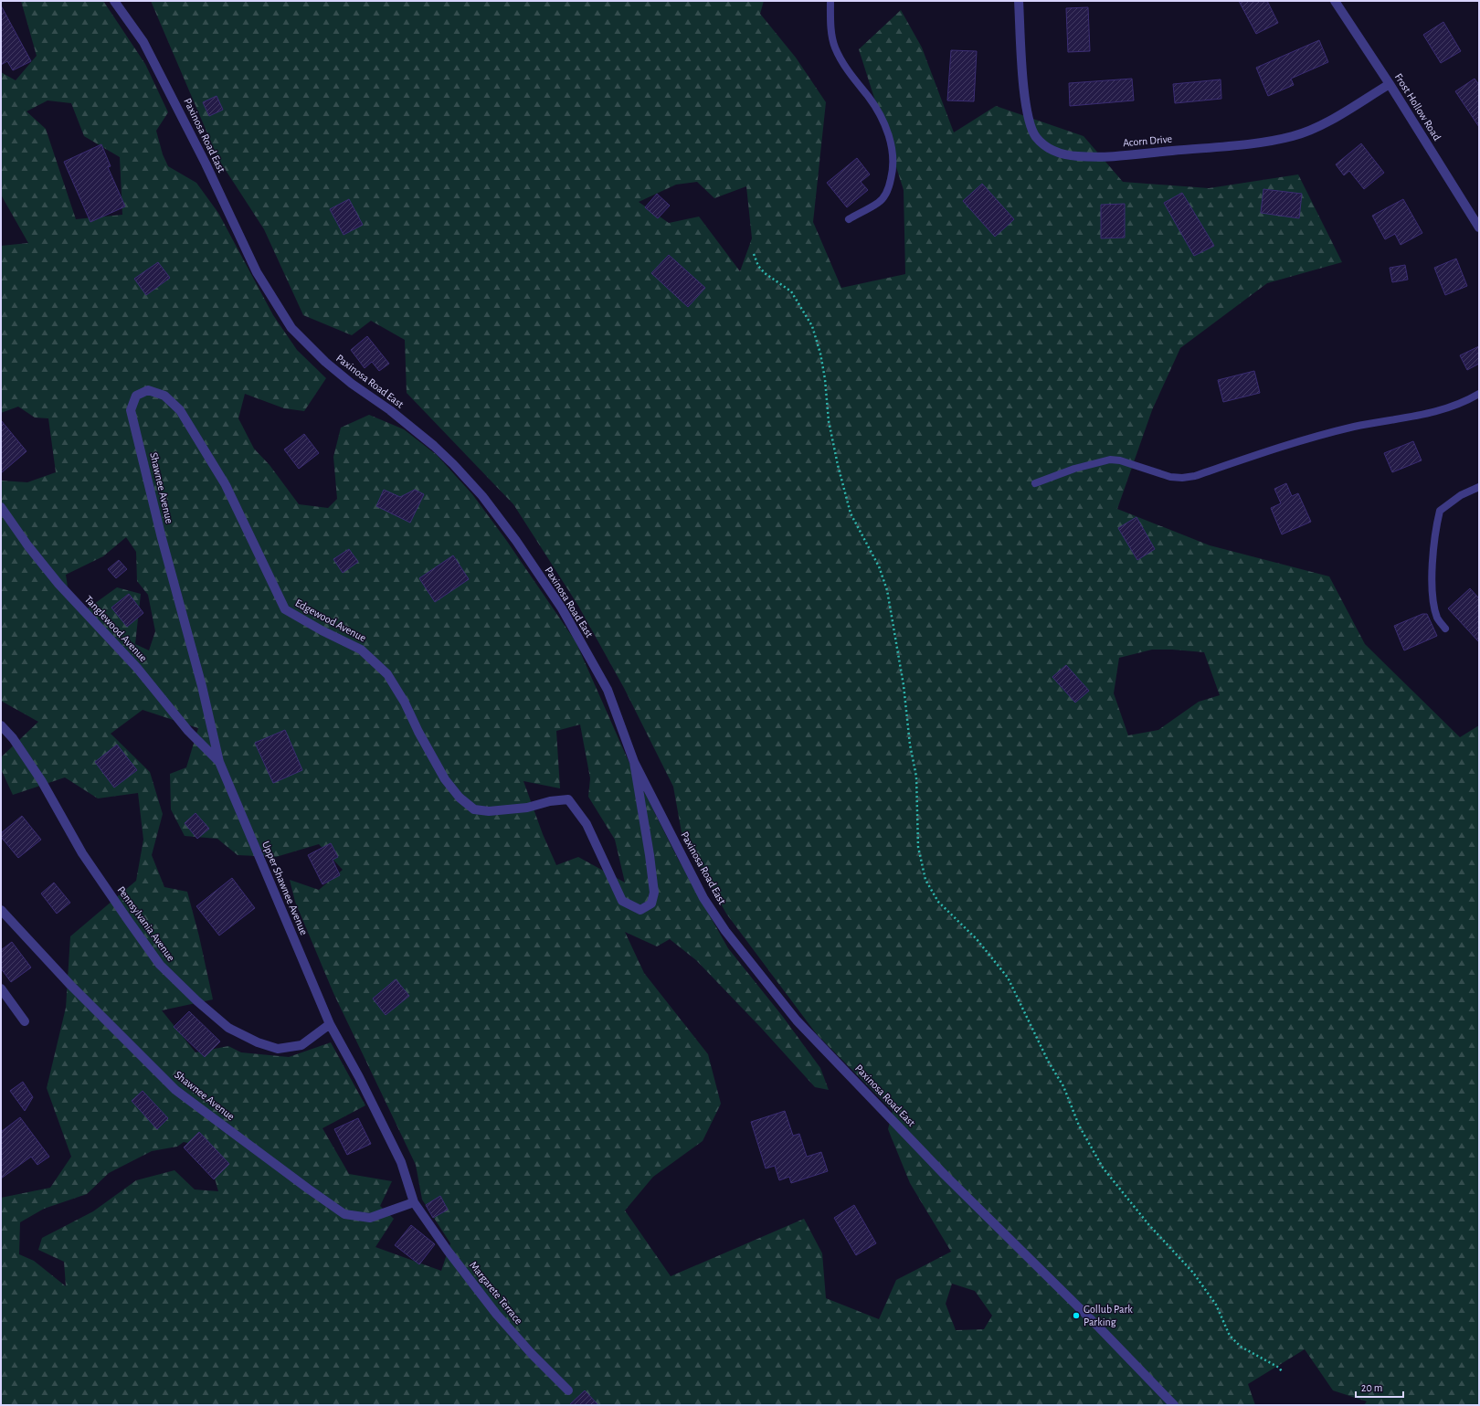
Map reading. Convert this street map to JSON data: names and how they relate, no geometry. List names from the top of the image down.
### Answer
{
  "streets": {
    "street": [
      "Frost Hollow Road",
      "Paxinosa Road East",
      "Acorn Drive",
      "Shawnee Avenue",
      "Edgewood Avenue",
      "Tanglewood Avenue",
      "Upper Shawnee Avenue",
      "Pennsylvania Avenue",
      "Margarete Terrace"
    ]
  },
  "crossings": [
    ["Frost Hollow Road", "Acorn Drive"],
    ["Paxinosa Road East", "Edgewood Avenue"],
    ["Shawnee Avenue", "Edgewood Avenue"],
    ["Shawnee Avenue", "Upper Shawnee Avenue"],
    ["Shawnee Avenue", "Margarete Terrace"],
    ["Tanglewood Avenue", "Upper Shawnee Avenue"],
    ["Upper Shawnee Avenue", "Pennsylvania Avenue"],
    ["Upper Shawnee Avenue", "Margarete Terrace"]
  ],
  "places": ["Gollub Park Parking"],
  "scale_bar": "20 m"
}
